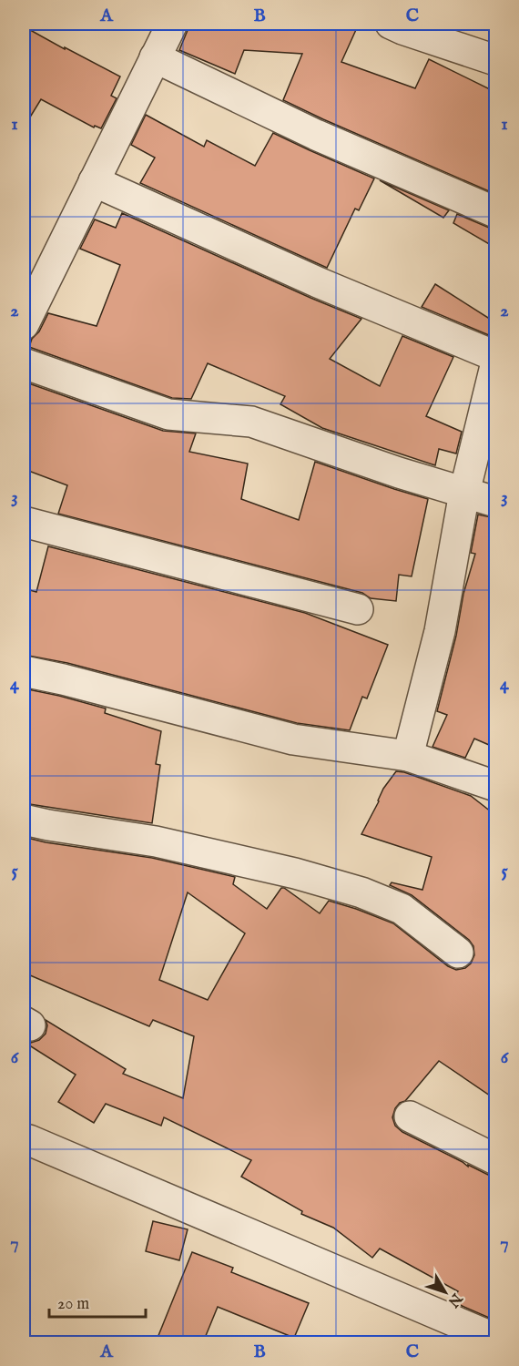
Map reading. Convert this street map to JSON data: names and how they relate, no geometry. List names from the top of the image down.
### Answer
{
  "scale_bar": "20 m",
  "north": "bottom right",
  "grid": {
    "columns": ["A", "B", "C"],
    "rows": [
      "1",
      "2",
      "3",
      "4",
      "5",
      "6",
      "7"
    ]
  }
}
